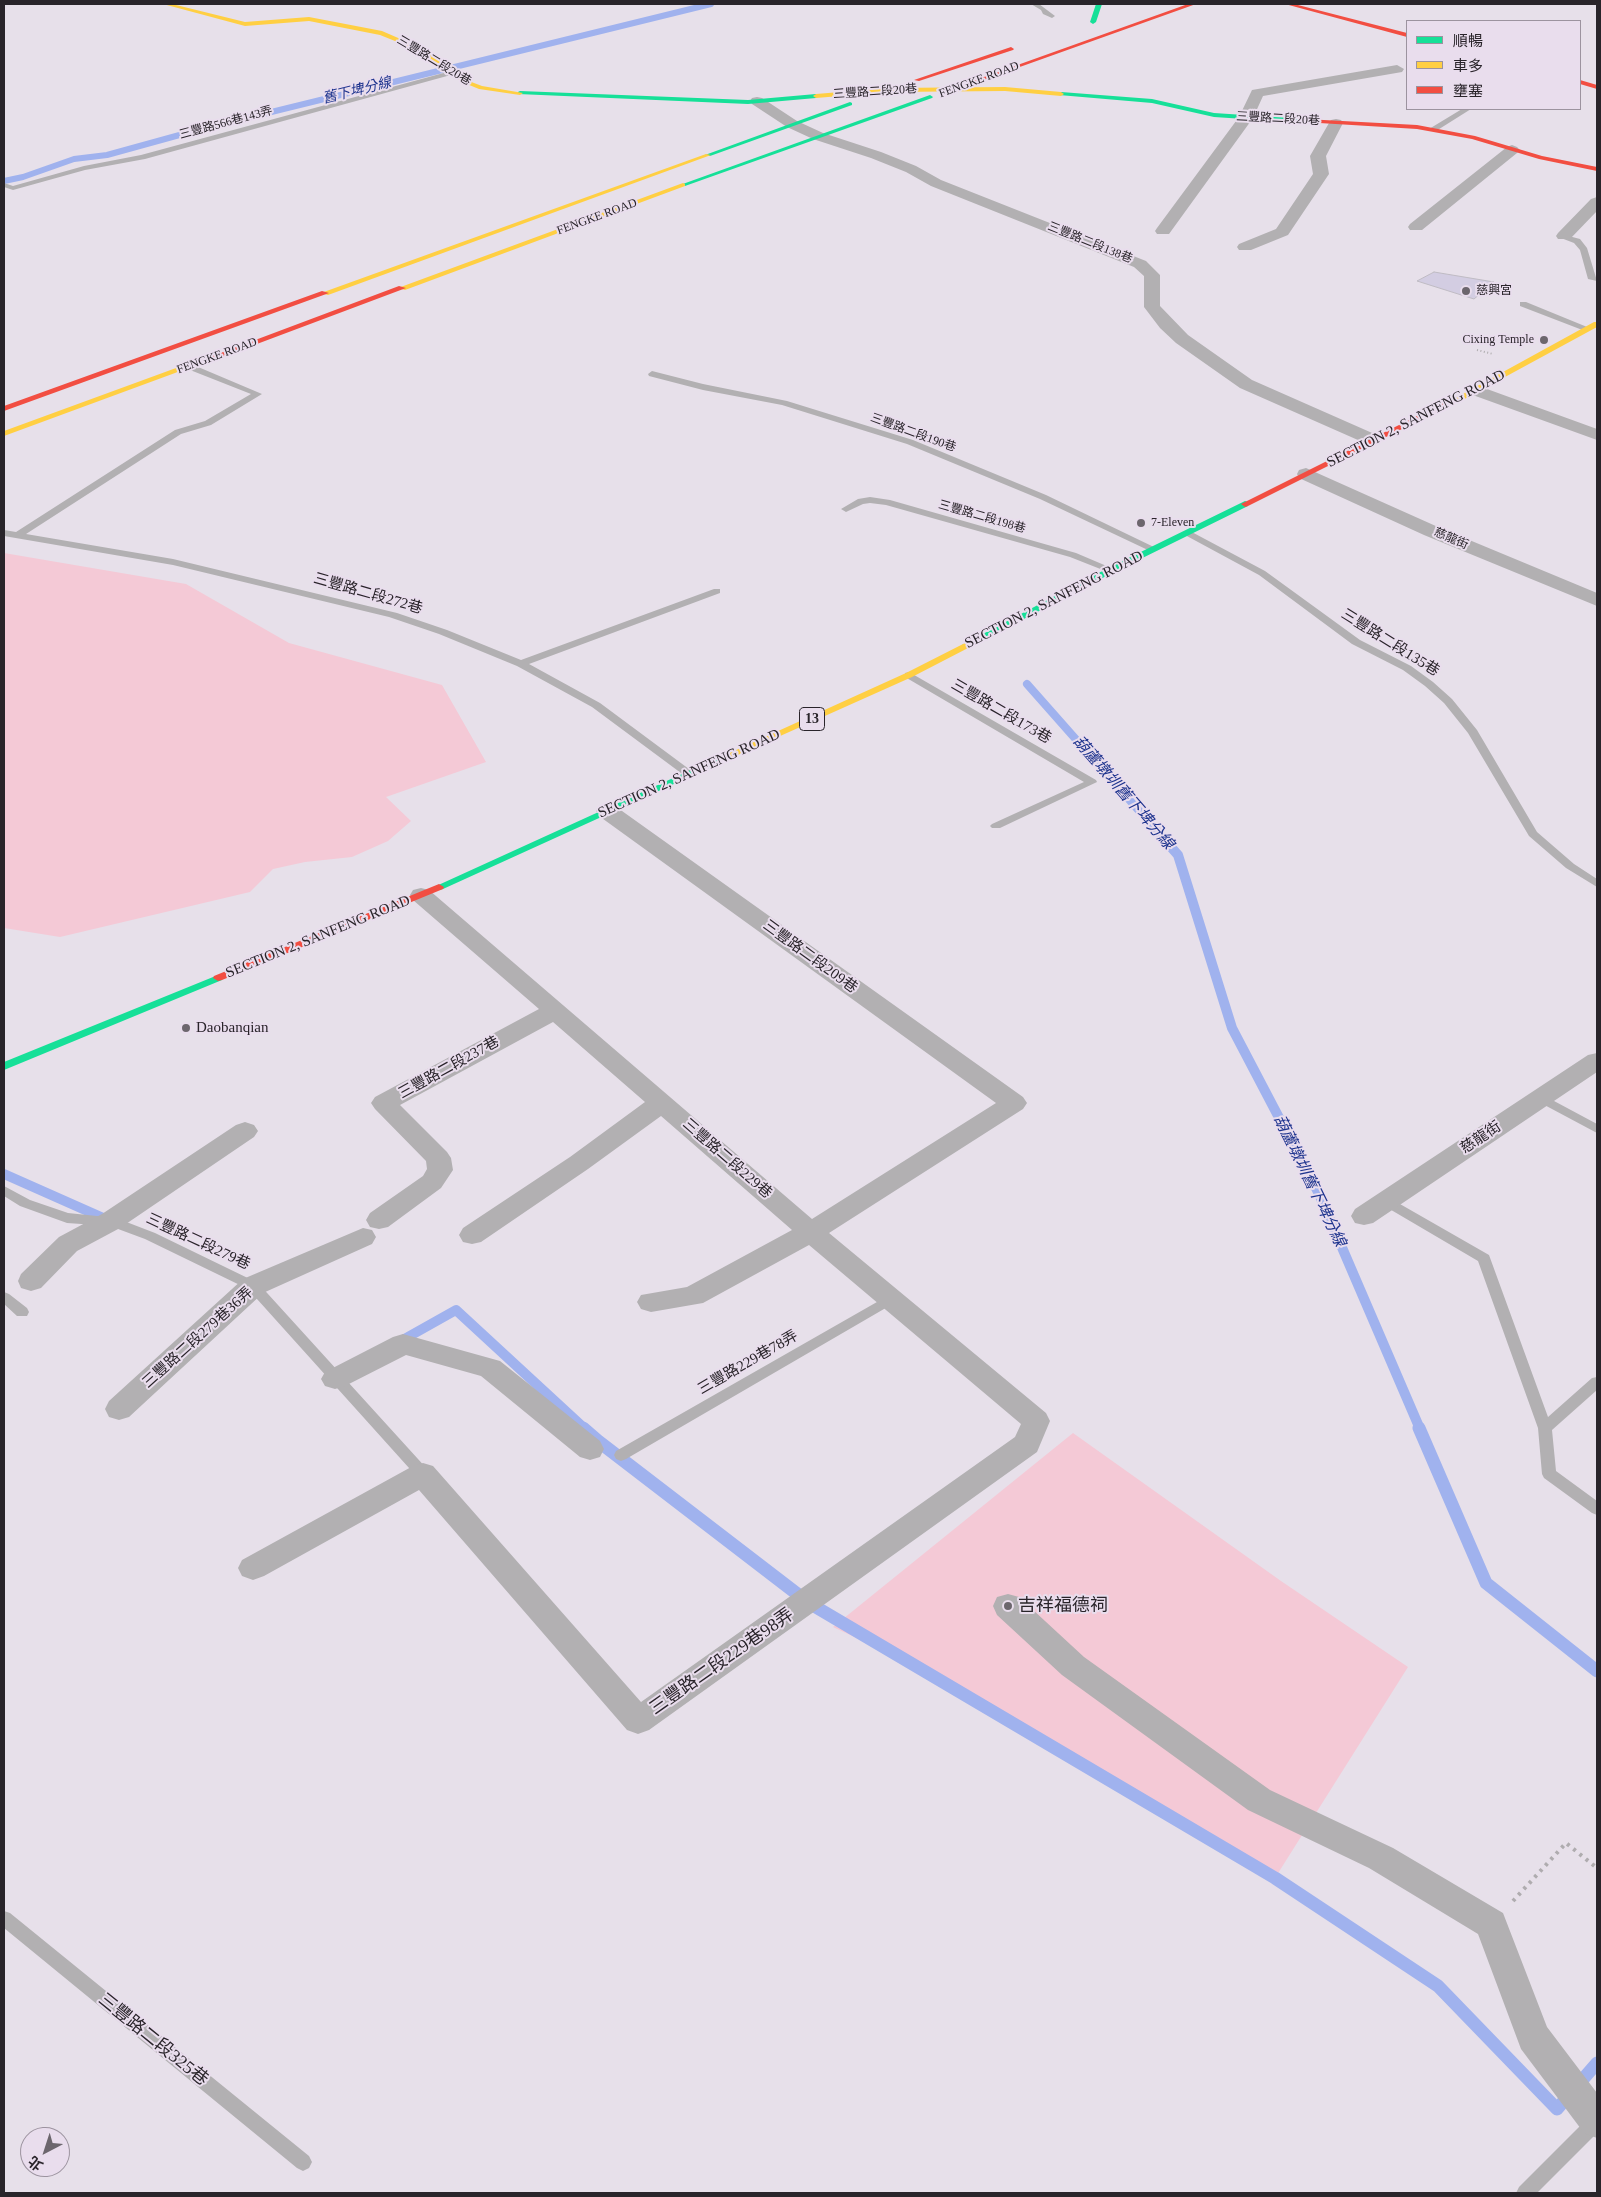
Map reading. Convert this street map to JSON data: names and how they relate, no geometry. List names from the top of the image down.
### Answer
{
  "streets": {
    "street": [
      "三豐路二段20巷",
      "FENGKE ROAD",
      "三豐路二段138巷",
      "SECTION 2, SANFENG ROAD",
      "慈龍街",
      "13",
      "三豐路二段209巷",
      "三豐路二段237巷",
      "三豐路二段229巷",
      "三豐路二段279巷36弄",
      "三豐路二段229巷98弄"
    ],
    "lane": [
      "三豐路566巷143弄",
      "三豐路二段190巷",
      "三豐路二段198巷",
      "三豐路二段272巷",
      "三豐路二段135巷",
      "三豐路二段173巷",
      "三豐路二段279巷",
      "三豐路229巷78弄",
      "三豐路二段325巷"
    ]
  },
  "crossings": [
    ["三豐路二段20巷", "FENGKE ROAD"],
    ["三豐路二段20巷", "三豐路566巷143弄"],
    ["三豐路二段20巷", "三豐路二段138巷"],
    ["FENGKE ROAD", "三豐路二段138巷"],
    ["三豐路二段138巷", "SECTION 2, SANFENG ROAD"],
    ["SECTION 2, SANFENG ROAD", "三豐路二段190巷"],
    ["SECTION 2, SANFENG ROAD", "三豐路二段198巷"],
    ["SECTION 2, SANFENG ROAD", "慈龍街"],
    ["SECTION 2, SANFENG ROAD", "三豐路二段272巷"],
    ["SECTION 2, SANFENG ROAD", "三豐路二段135巷"],
    ["SECTION 2, SANFENG ROAD", "三豐路二段173巷"],
    ["SECTION 2, SANFENG ROAD", "三豐路二段209巷"],
    ["SECTION 2, SANFENG ROAD", "三豐路二段229巷"],
    ["三豐路二段209巷", "三豐路二段229巷"],
    ["三豐路二段237巷", "三豐路二段229巷"],
    ["三豐路二段237巷", "三豐路二段279巷36弄"],
    ["三豐路二段229巷", "三豐路229巷78弄"],
    ["三豐路二段229巷", "三豐路二段229巷98弄"],
    ["三豐路二段279巷", "三豐路二段279巷36弄"],
    ["三豐路二段279巷", "三豐路二段229巷98弄"]
  ],
  "water": ["舊下埤分線", "葫蘆墩圳舊下埤分線"],
  "places": [
    "慈興宮",
    "Cixing Temple",
    "7-Eleven",
    "Daobanqian",
    "吉祥福德祠"
  ],
  "legend": ["順暢", "車多", "壅塞"],
  "north": "bottom left"
}
